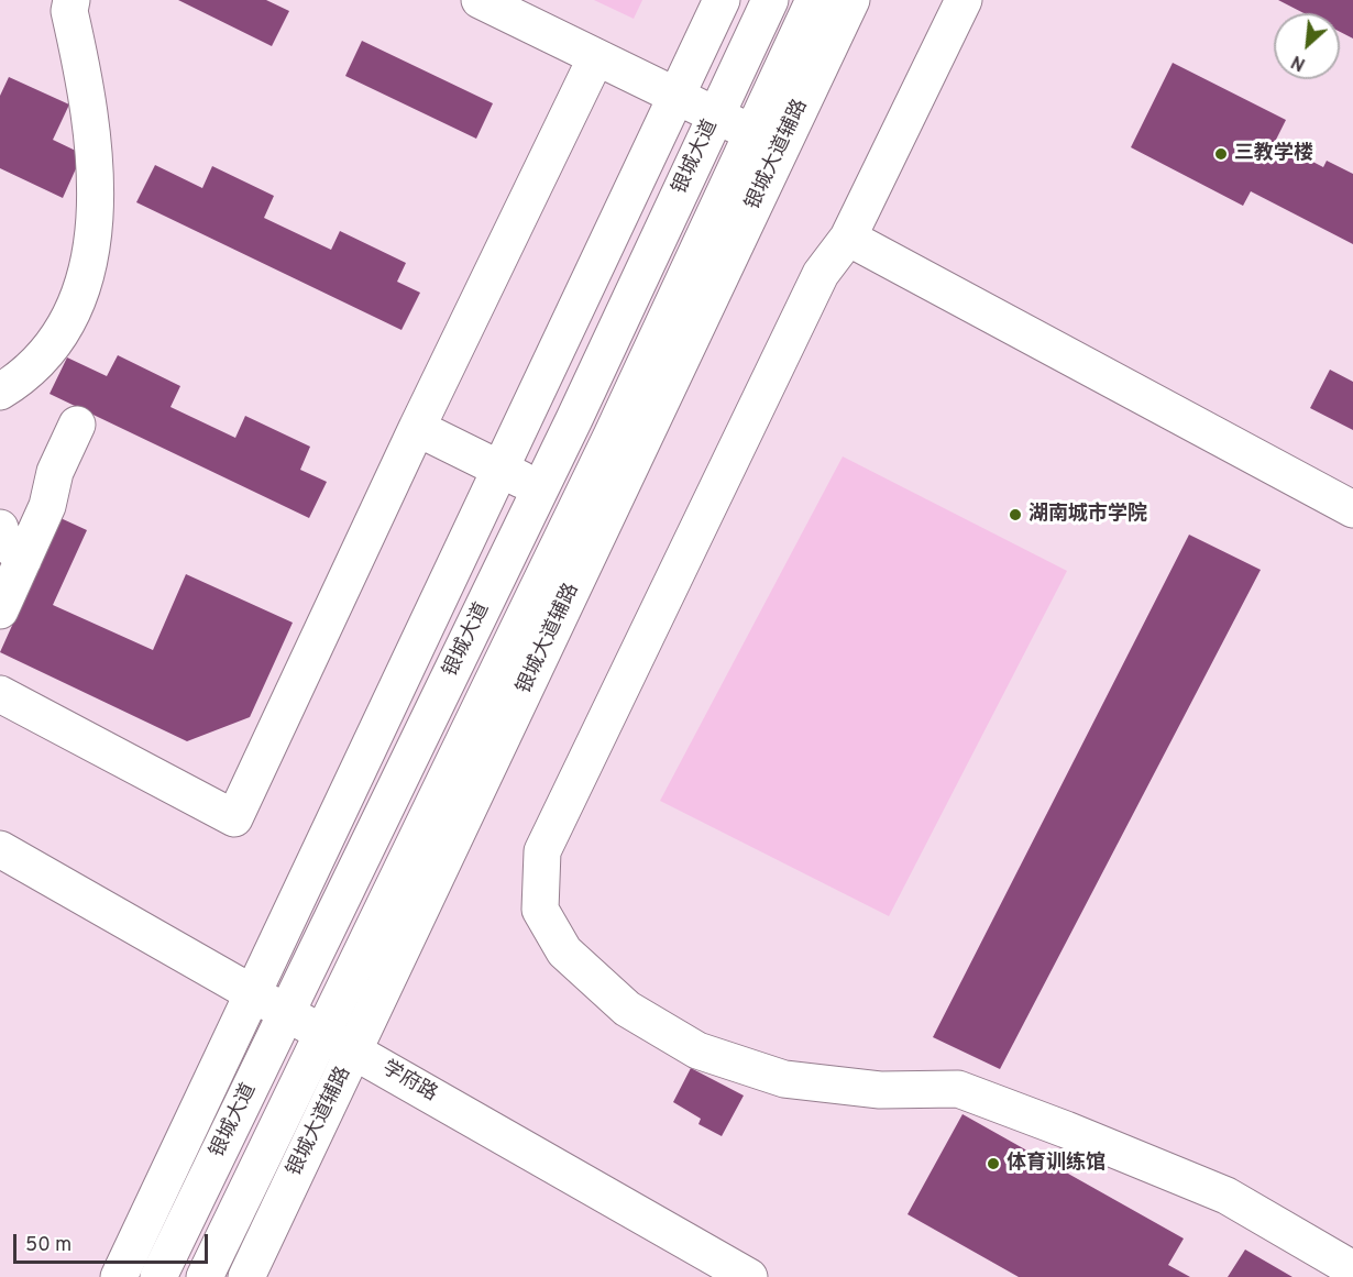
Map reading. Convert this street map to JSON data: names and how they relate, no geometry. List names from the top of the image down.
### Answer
{
  "streets": {
    "street": ["银城大道辅路", "银城大道", "学府路"]
  },
  "crossings": [
    ["银城大道辅路", "学府路"],
    ["银城大道", "学府路"]
  ],
  "places": ["三教学楼", "湖南城市学院", "体育训练馆"],
  "scale_bar": "50 m",
  "north": "bottom left"
}
